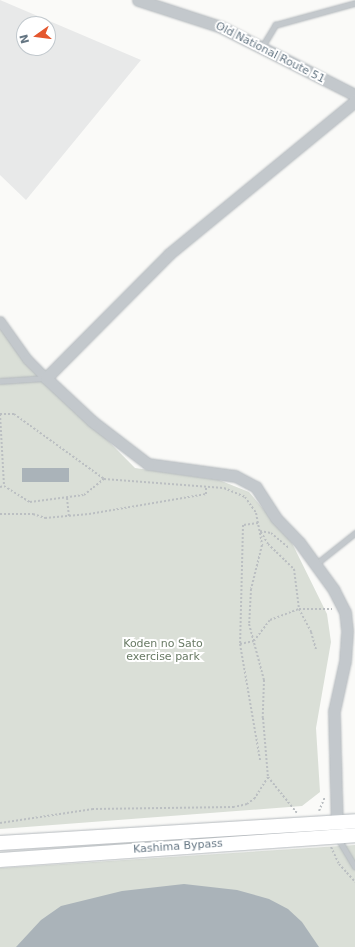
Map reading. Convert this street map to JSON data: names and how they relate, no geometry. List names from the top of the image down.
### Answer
{
  "streets": {
    "highway": ["Kashima Bypass"],
    "street": ["Old National Route 51"]
  },
  "parks": ["Koden no Sato exercise park"],
  "north": "left"
}
